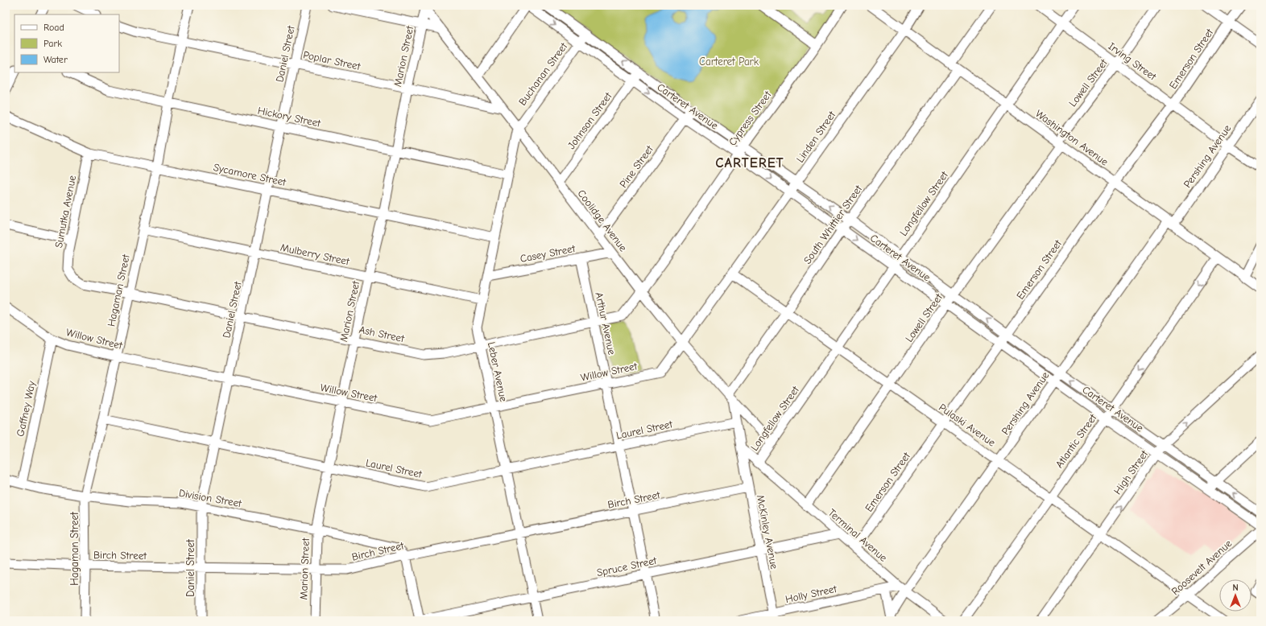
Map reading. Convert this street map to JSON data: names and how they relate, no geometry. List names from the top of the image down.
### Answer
{
  "streets": {
    "street": [
      "Daniel Street",
      "Marion Street",
      "Emerson Street",
      "Poplar Street",
      "Irving Street",
      "Buchanan Street",
      "Lowell Street",
      "Carteret Avenue",
      "Hickory Street",
      "Cypress Street",
      "Johnson Street",
      "Linden Street",
      "Washington Avenue",
      "Pershing Avenue",
      "Pine Street",
      "Sycamore Street",
      "Longfellow Street",
      "Sumutka Avenue",
      "Coolidge Avenue",
      "South Whittier Street",
      "Casey Street",
      "Mulberry Street",
      "Hagaman Street",
      "Arthur Avenue",
      "Ash Street",
      "Willow Street",
      "Leber Avenue",
      "Gaffney Way",
      "Pulaski Avenue",
      "Laurel Street",
      "Atlantic Street",
      "High Street",
      "Division Street",
      "Birch Street",
      "McKinley Avenue",
      "Terminal Avenue",
      "Spruce Street",
      "Roosevelt Avenue",
      "Holly Street"
    ]
  },
  "crossings": [
    ["Daniel Street", "Poplar Street"],
    ["Daniel Street", "Hickory Street"],
    ["Daniel Street", "Sycamore Street"],
    ["Daniel Street", "Mulberry Street"],
    ["Daniel Street", "Ash Street"],
    ["Daniel Street", "Willow Street"],
    ["Daniel Street", "Laurel Street"],
    ["Daniel Street", "Division Street"],
    ["Daniel Street", "Birch Street"],
    ["Marion Street", "Poplar Street"],
    ["Marion Street", "Hickory Street"],
    ["Marion Street", "Sycamore Street"],
    ["Marion Street", "Coolidge Avenue"],
    ["Marion Street", "Mulberry Street"],
    ["Marion Street", "Ash Street"],
    ["Marion Street", "Willow Street"],
    ["Marion Street", "Laurel Street"],
    ["Marion Street", "Division Street"],
    ["Marion Street", "Birch Street"],
    ["Emerson Street", "Irving Street"],
    ["Emerson Street", "Carteret Avenue"],
    ["Emerson Street", "Washington Avenue"],
    ["Emerson Street", "Pulaski Avenue"],
    ["Emerson Street", "Terminal Avenue"],
    ["Poplar Street", "Coolidge Avenue"],
    ["Poplar Street", "Hagaman Street"],
    ["Irving Street", "Lowell Street"],
    ["Irving Street", "Pershing Avenue"],
    ["Irving Street", "Longfellow Street"],
    ["Buchanan Street", "Carteret Avenue"],
    ["Buchanan Street", "Coolidge Avenue"],
    ["Buchanan Street", "Leber Avenue"],
    ["Lowell Street", "Carteret Avenue"],
    ["Lowell Street", "Washington Avenue"],
    ["Lowell Street", "Pulaski Avenue"],
    ["Lowell Street", "Terminal Avenue"],
    ["Carteret Avenue", "Cypress Street"],
    ["Carteret Avenue", "Johnson Street"],
    ["Carteret Avenue", "Linden Street"],
    ["Carteret Avenue", "Pershing Avenue"],
    ["Carteret Avenue", "Pine Street"],
    ["Carteret Avenue", "Longfellow Street"],
    ["Carteret Avenue", "South Whittier Street"],
    ["Carteret Avenue", "Atlantic Street"],
    ["Carteret Avenue", "High Street"],
    ["Hickory Street", "Hagaman Street"],
    ["Hickory Street", "Leber Avenue"],
    ["Cypress Street", "Coolidge Avenue"],
    ["Cypress Street", "Ash Street"],
    ["Johnson Street", "Coolidge Avenue"],
    ["Linden Street", "Washington Avenue"],
    ["Linden Street", "Coolidge Avenue"],
    ["Linden Street", "Willow Street"],
    ["Linden Street", "Pulaski Avenue"],
    ["Washington Avenue", "Pershing Avenue"],
    ["Washington Avenue", "Longfellow Street"],
    ["Washington Avenue", "South Whittier Street"],
    ["Washington Avenue", "Atlantic Street"],
    ["Pershing Avenue", "Pulaski Avenue"],
    ["Pershing Avenue", "Terminal Avenue"],
    ["Pershing Avenue", "Holly Street"],
    ["Pine Street", "Coolidge Avenue"],
    ["Sycamore Street", "Sumutka Avenue"],
    ["Sycamore Street", "Hagaman Street"],
    ["Sycamore Street", "Leber Avenue"],
    ["Longfellow Street", "Coolidge Avenue"],
    ["Longfellow Street", "Pulaski Avenue"],
    ["Longfellow Street", "Terminal Avenue"],
    ["Sumutka Avenue", "Ash Street"],
    ["Coolidge Avenue", "South Whittier Street"],
    ["Coolidge Avenue", "Casey Street"],
    ["Coolidge Avenue", "Ash Street"],
    ["Coolidge Avenue", "Willow Street"],
    ["Coolidge Avenue", "Leber Avenue"],
    ["Coolidge Avenue", "McKinley Avenue"],
    ["South Whittier Street", "Pulaski Avenue"],
    ["South Whittier Street", "McKinley Avenue"],
    ["Casey Street", "Arthur Avenue"],
    ["Casey Street", "Leber Avenue"],
    ["Mulberry Street", "Hagaman Street"],
    ["Mulberry Street", "Leber Avenue"],
    ["Hagaman Street", "Ash Street"],
    ["Hagaman Street", "Willow Street"],
    ["Hagaman Street", "Laurel Street"],
    ["Hagaman Street", "Division Street"],
    ["Hagaman Street", "Birch Street"],
    ["Arthur Avenue", "Ash Street"],
    ["Arthur Avenue", "Willow Street"],
    ["Arthur Avenue", "Laurel Street"],
    ["Arthur Avenue", "Birch Street"],
    ["Arthur Avenue", "Spruce Street"],
    ["Ash Street", "Leber Avenue"],
    ["Willow Street", "Leber Avenue"],
    ["Willow Street", "Gaffney Way"],
    ["Leber Avenue", "Laurel Street"],
    ["Leber Avenue", "Birch Street"],
    ["Leber Avenue", "Spruce Street"],
    ["Gaffney Way", "Division Street"],
    ["Pulaski Avenue", "Atlantic Street"],
    ["Pulaski Avenue", "High Street"],
    ["Pulaski Avenue", "Roosevelt Avenue"],
    ["Laurel Street", "McKinley Avenue"],
    ["Division Street", "Birch Street"],
    ["Birch Street", "McKinley Avenue"],
    ["McKinley Avenue", "Spruce Street"],
    ["McKinley Avenue", "Holly Street"],
    ["Terminal Avenue", "Spruce Street"],
    ["Terminal Avenue", "Holly Street"]
  ],
  "one_way": ["Atlantic Street"],
  "districts": ["CARTERET"],
  "parks": ["Carteret Park"],
  "legend": ["Road", "Park", "Water"],
  "north": "top"
}
